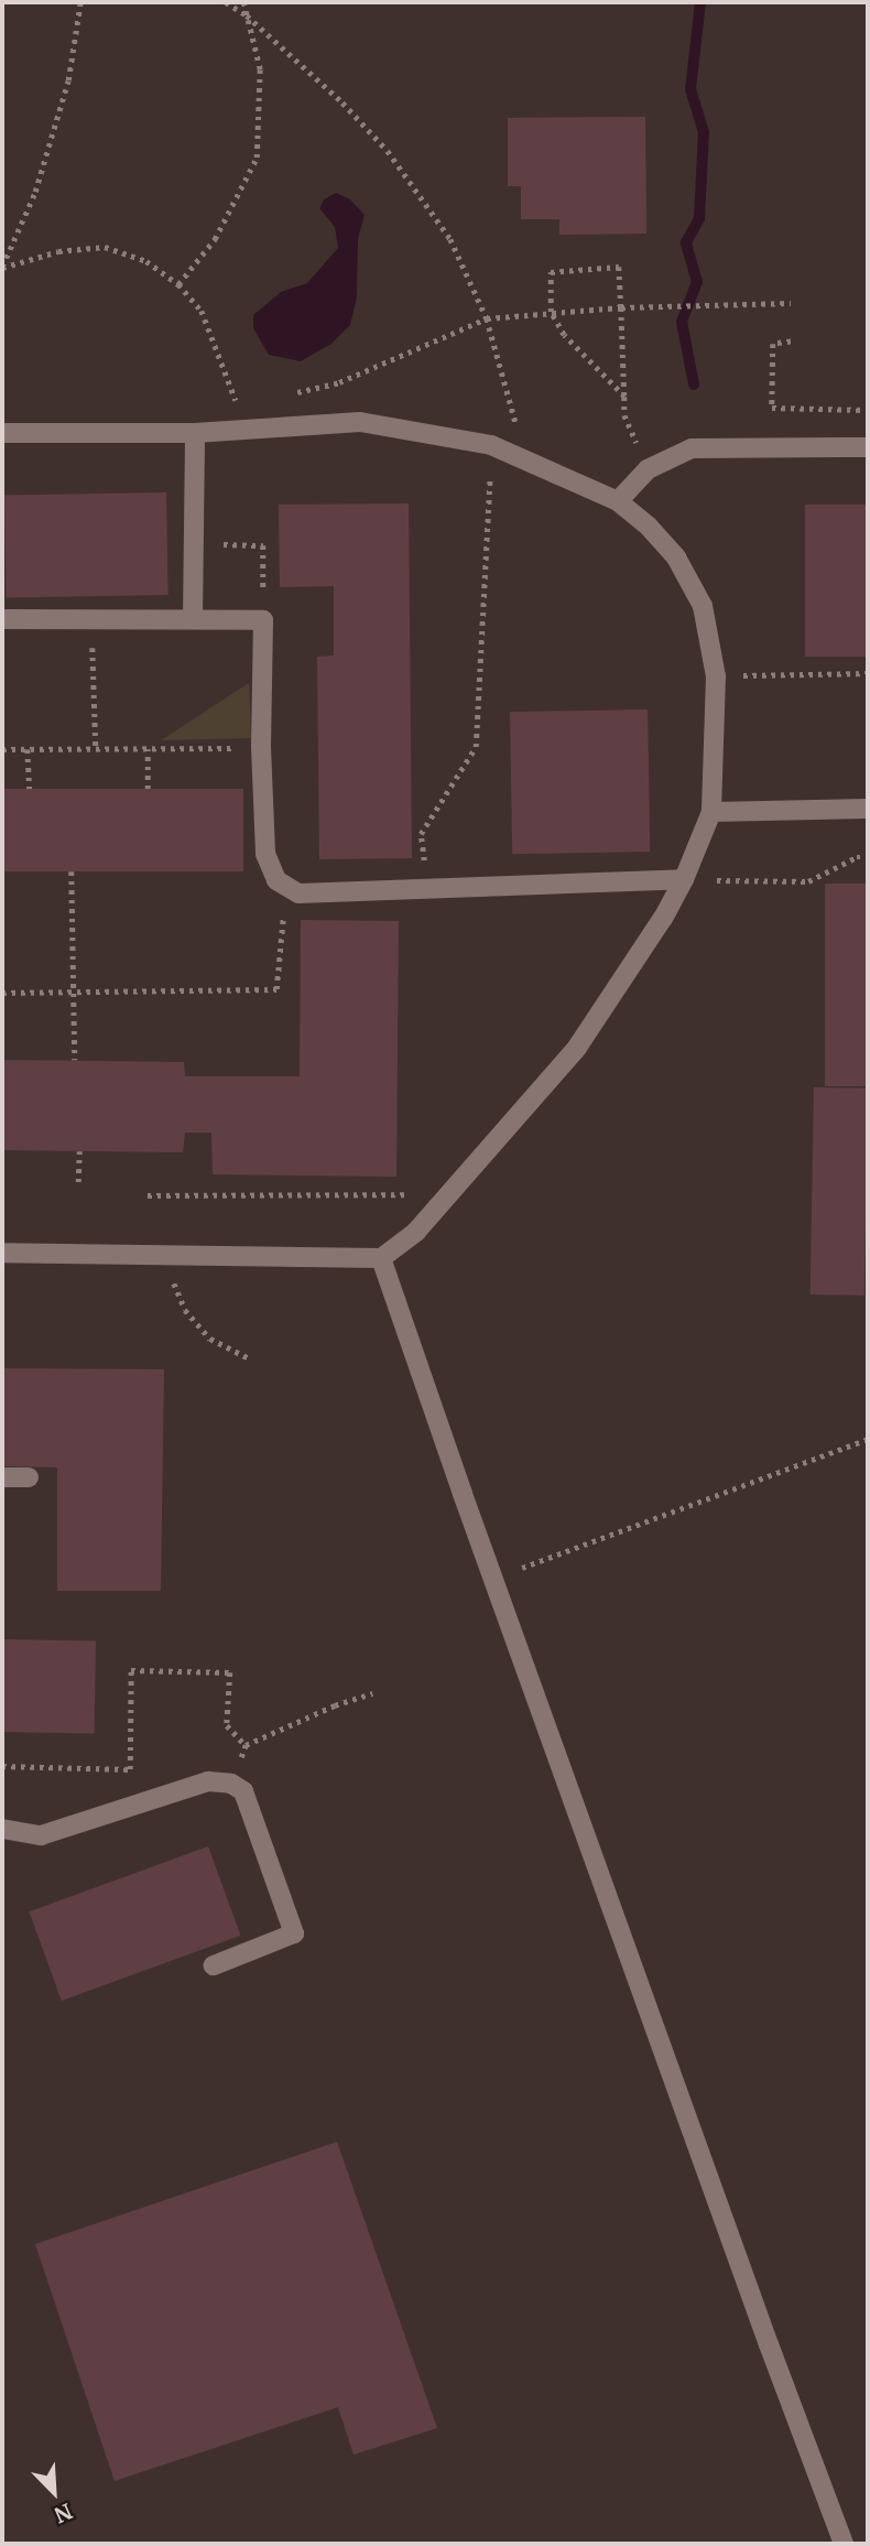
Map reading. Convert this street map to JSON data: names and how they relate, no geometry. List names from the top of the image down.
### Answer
{
  "north": "bottom right"
}
